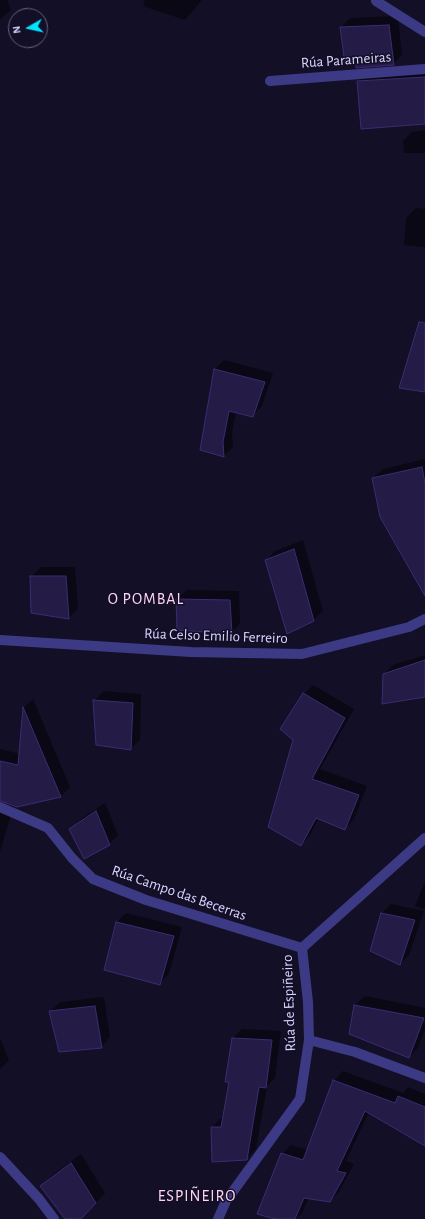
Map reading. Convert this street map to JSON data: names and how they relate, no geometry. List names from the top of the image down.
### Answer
{
  "streets": {
    "street": [
      "Rúa Parameiras",
      "Rúa Celso Emilio Ferreiro",
      "Rúa Campo das Becerras",
      "Rúa de Espiñeiro"
    ]
  },
  "crossings": [
    ["Rúa Campo das Becerras", "Rúa de Espiñeiro"]
  ],
  "districts": ["O POMBAL", "ESPIÑEIRO"],
  "north": "left"
}
